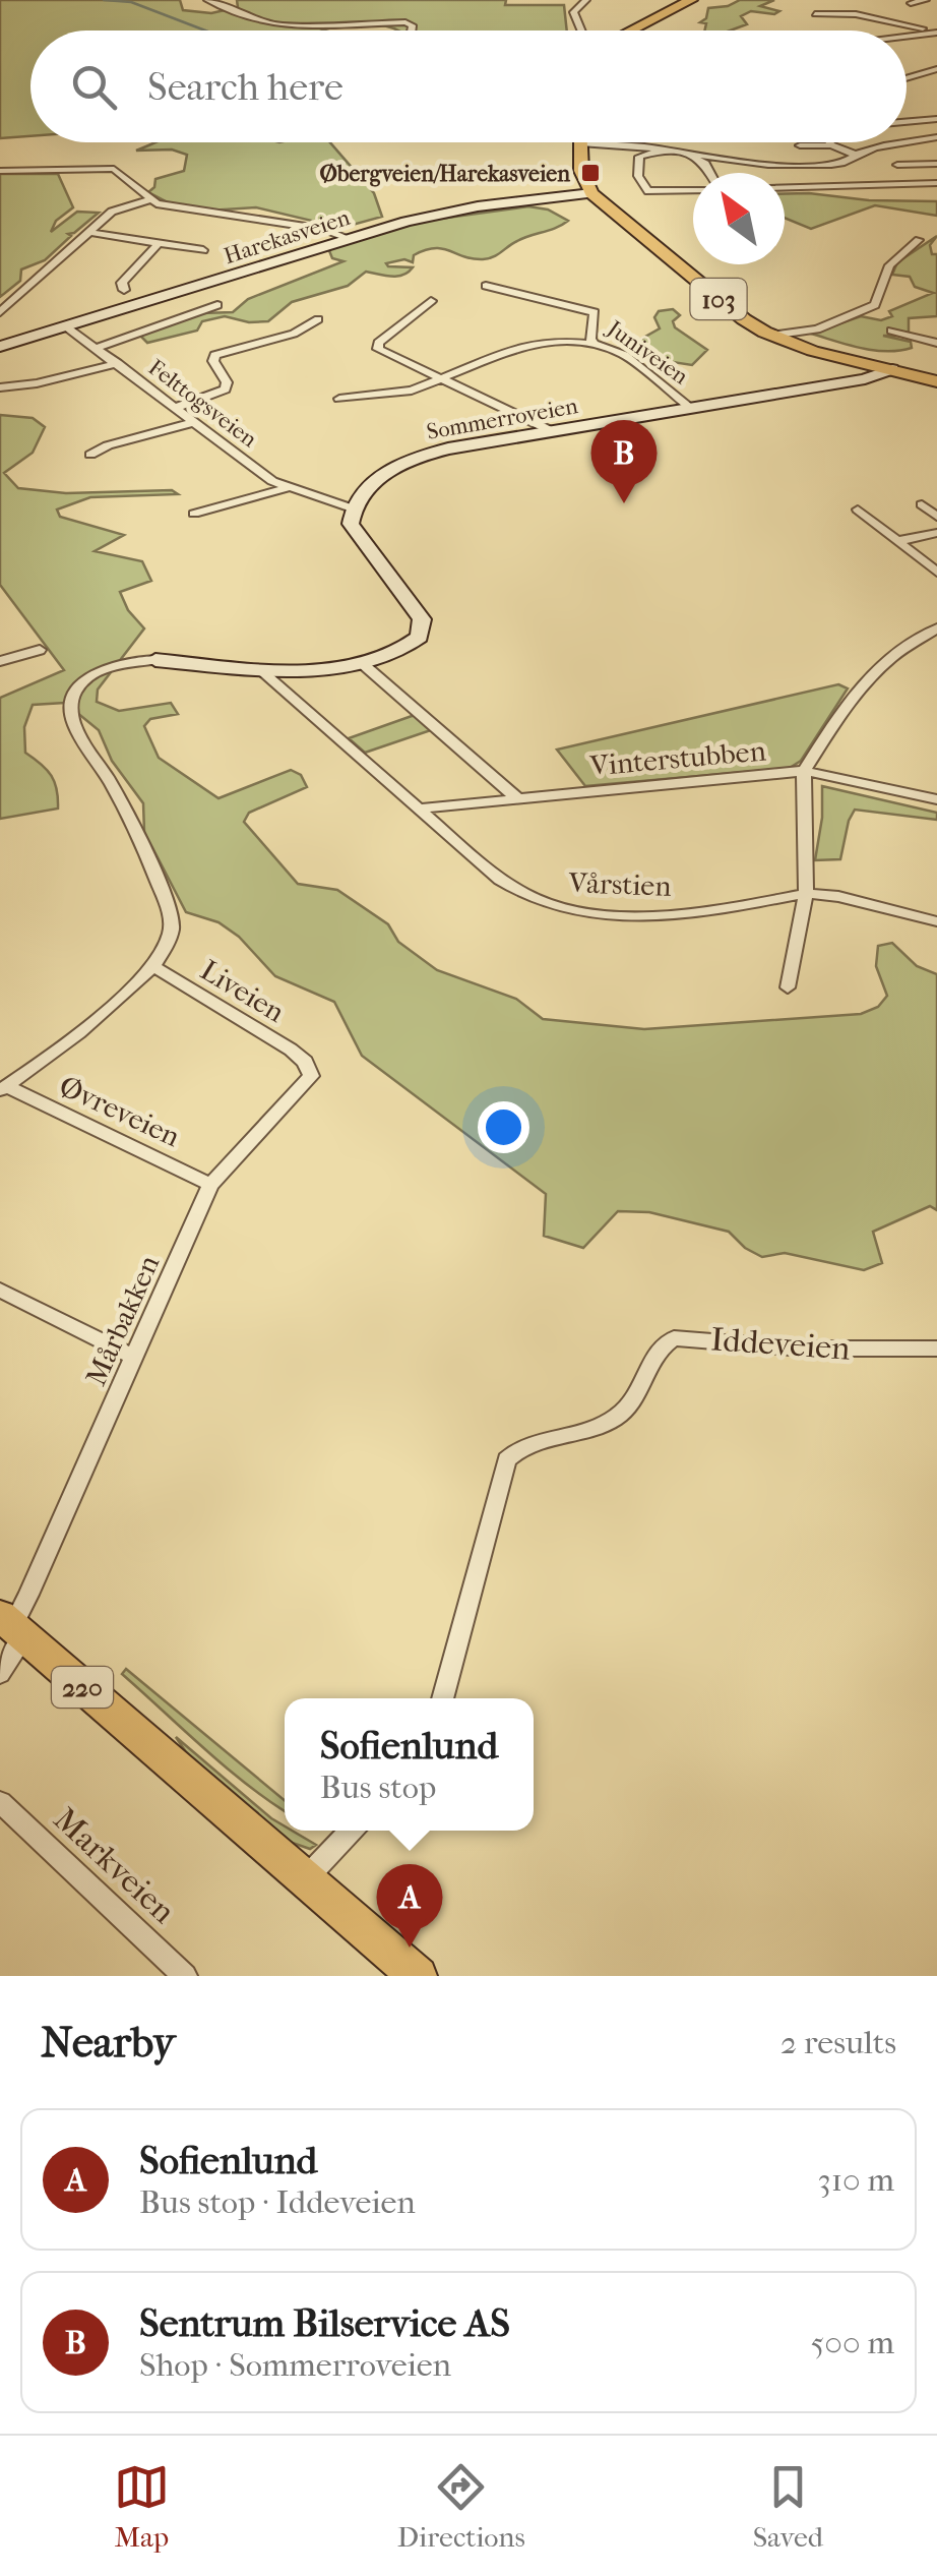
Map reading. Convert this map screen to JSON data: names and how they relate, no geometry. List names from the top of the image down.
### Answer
{
  "streets": {
    "main road": ["103", "220"],
    "street": [
      "Harekasveien",
      "Juniveien",
      "Felttogsveien",
      "Sommerroveien",
      "Vinterstubben",
      "Vårstien",
      "Liveien",
      "Øvreveien",
      "Mårbakken",
      "Iddeveien",
      "Markveien"
    ]
  },
  "crossings": [
    ["Harekasveien", "103"],
    ["Harekasveien", "Felttogsveien"],
    ["103", "Sommerroveien"],
    ["Juniveien", "Sommerroveien"],
    ["Felttogsveien", "Sommerroveien"],
    ["Vinterstubben", "Vårstien"],
    ["Liveien", "Mårbakken"],
    ["Øvreveien", "Mårbakken"],
    ["Mårbakken", "220"]
  ],
  "places": {
    "transit": ["Øbergveien/Harekasveien"]
  },
  "north": "top left",
  "page": {
    "search": "Search here",
    "pins": ["B", "A"],
    "popup": ["Sofienlund", "Bus stop"],
    "heading": ["Nearby", "2 results"],
    "list": [
      {
        "mark": "A",
        "name": "Sofienlund",
        "note": "Bus stop · Iddeveien",
        "value": "310 m"
      },
      {
        "mark": "B",
        "name": "Sentrum Bilservice AS",
        "note": "Shop · Sommerroveien",
        "value": "500 m"
      }
    ],
    "nav": ["Map", "Directions", "Saved"]
  }
}
